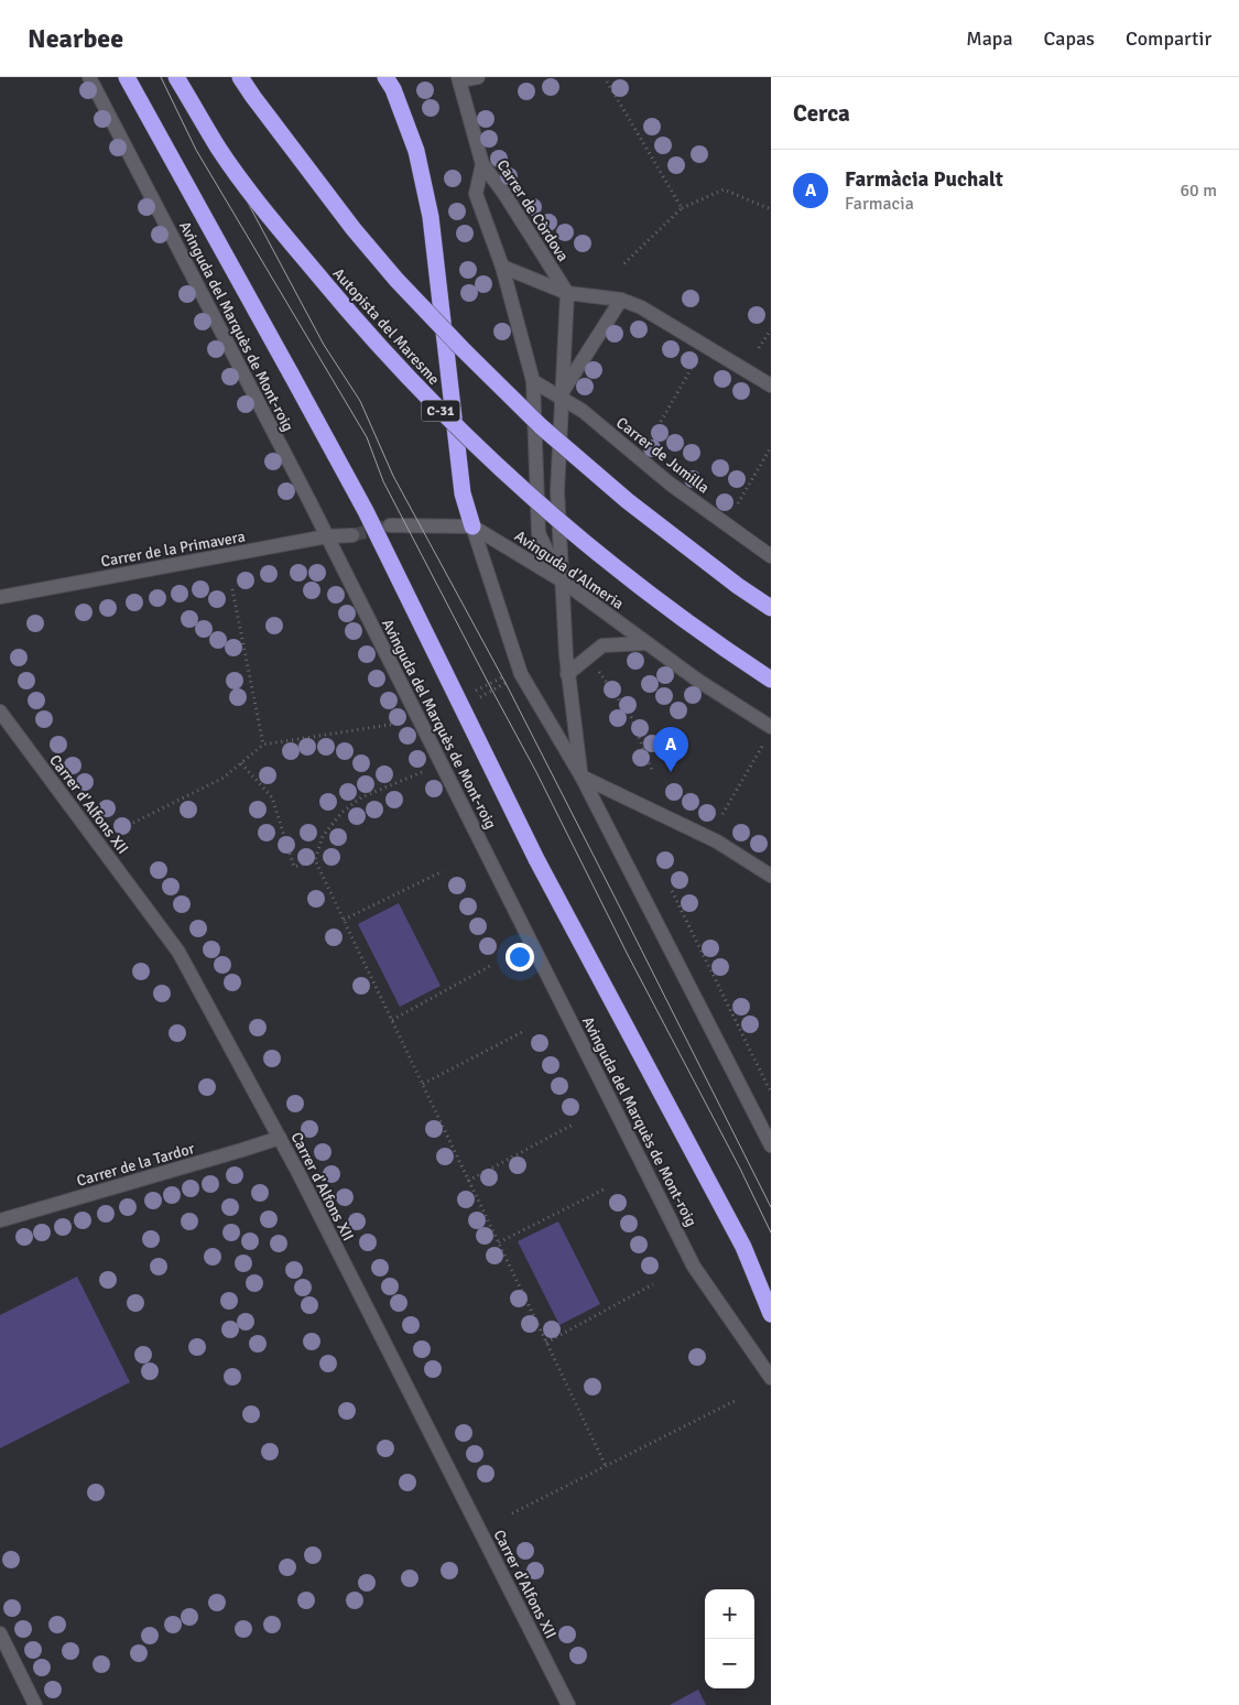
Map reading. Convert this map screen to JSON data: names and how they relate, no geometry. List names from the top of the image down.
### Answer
{
  "streets": {
    "highway": ["Autopista del Maresme", "C-31"],
    "street": [
      "Carrer de Còrdova",
      "Avinguda del Marquès de Mont-roig",
      "Carrer de Jumilla",
      "Carrer de la Primavera",
      "Avinguda d'Almeria",
      "Carrer d'Alfons XII",
      "Carrer de la Tardor"
    ]
  },
  "crossings": [
    ["Avinguda del Marquès de Mont-roig", "Carrer de la Primavera"],
    ["Carrer d'Alfons XII", "Carrer de la Tardor"]
  ],
  "page": {
    "header": "Nearbee",
    "nav": ["Mapa", "Capas", "Compartir"],
    "heading": "Cerca",
    "list": [
      {
        "mark": "A",
        "name": "Farmàcia Puchalt",
        "note": "Farmacia",
        "value": "60 m"
      }
    ],
    "pins": "A",
    "map_buttons": ["+", "−"]
  }
}
